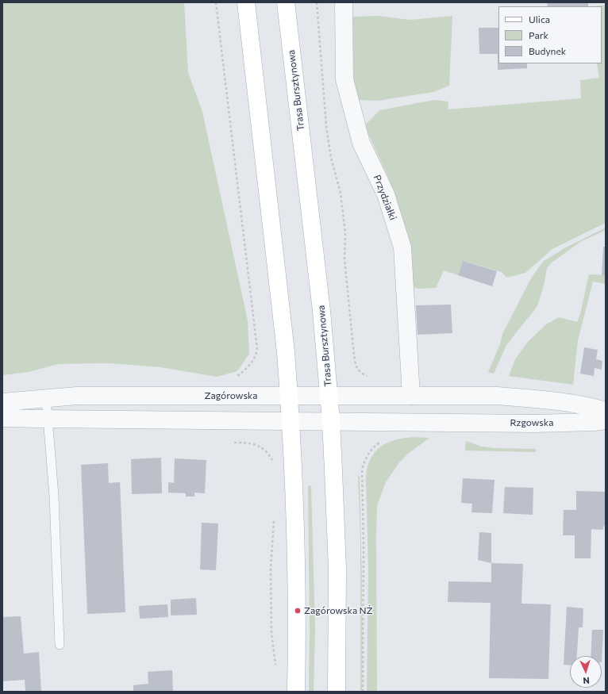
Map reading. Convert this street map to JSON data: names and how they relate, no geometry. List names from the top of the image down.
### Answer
{
  "streets": {
    "main road": ["Trasa Bursztynowa"],
    "street": ["Przydziałki", "Zagórowska", "Rzgowska"]
  },
  "crossings": [
    ["Trasa Bursztynowa", "Zagórowska"],
    ["Trasa Bursztynowa", "Rzgowska"],
    ["Przydziałki", "Zagórowska"]
  ],
  "places": ["Zagórowska NŻ"],
  "legend": ["Ulica", "Park", "Budynek"],
  "north": "bottom"
}
